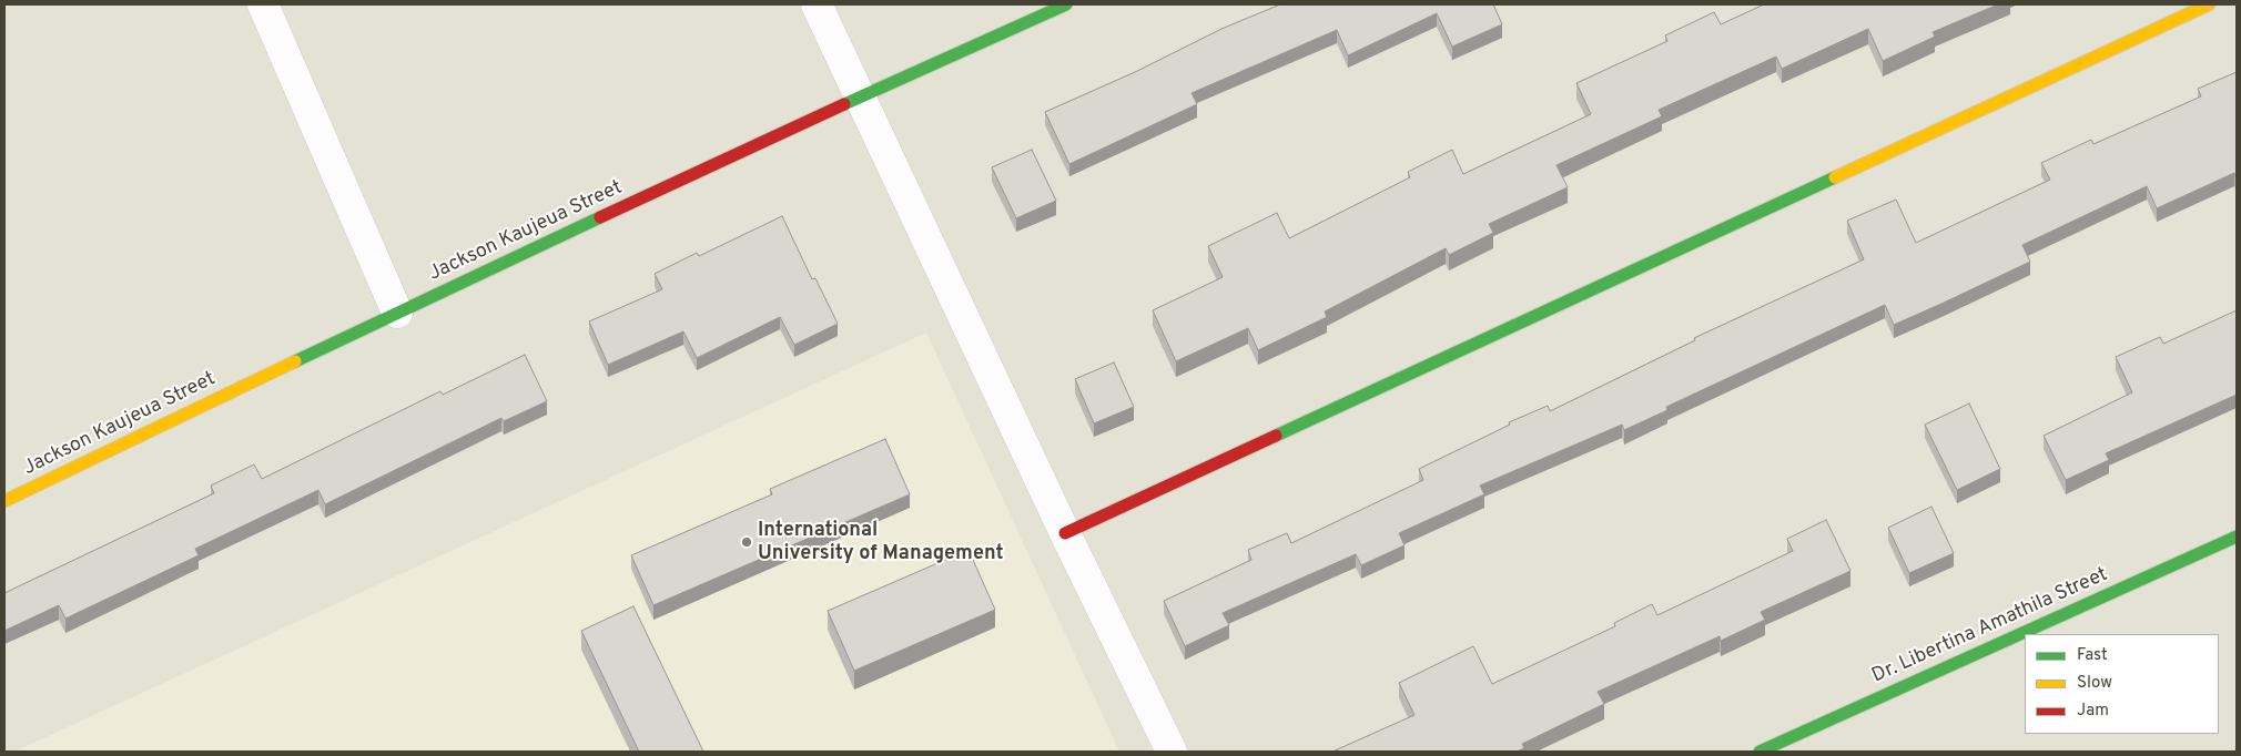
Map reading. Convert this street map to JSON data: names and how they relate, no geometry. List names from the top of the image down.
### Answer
{
  "streets": {
    "street": ["Jackson Kaujeua Street", "Dr. Libertina Amathila Street"]
  },
  "places": ["International University of Management"],
  "legend": ["Fast", "Slow", "Jam"]
}
